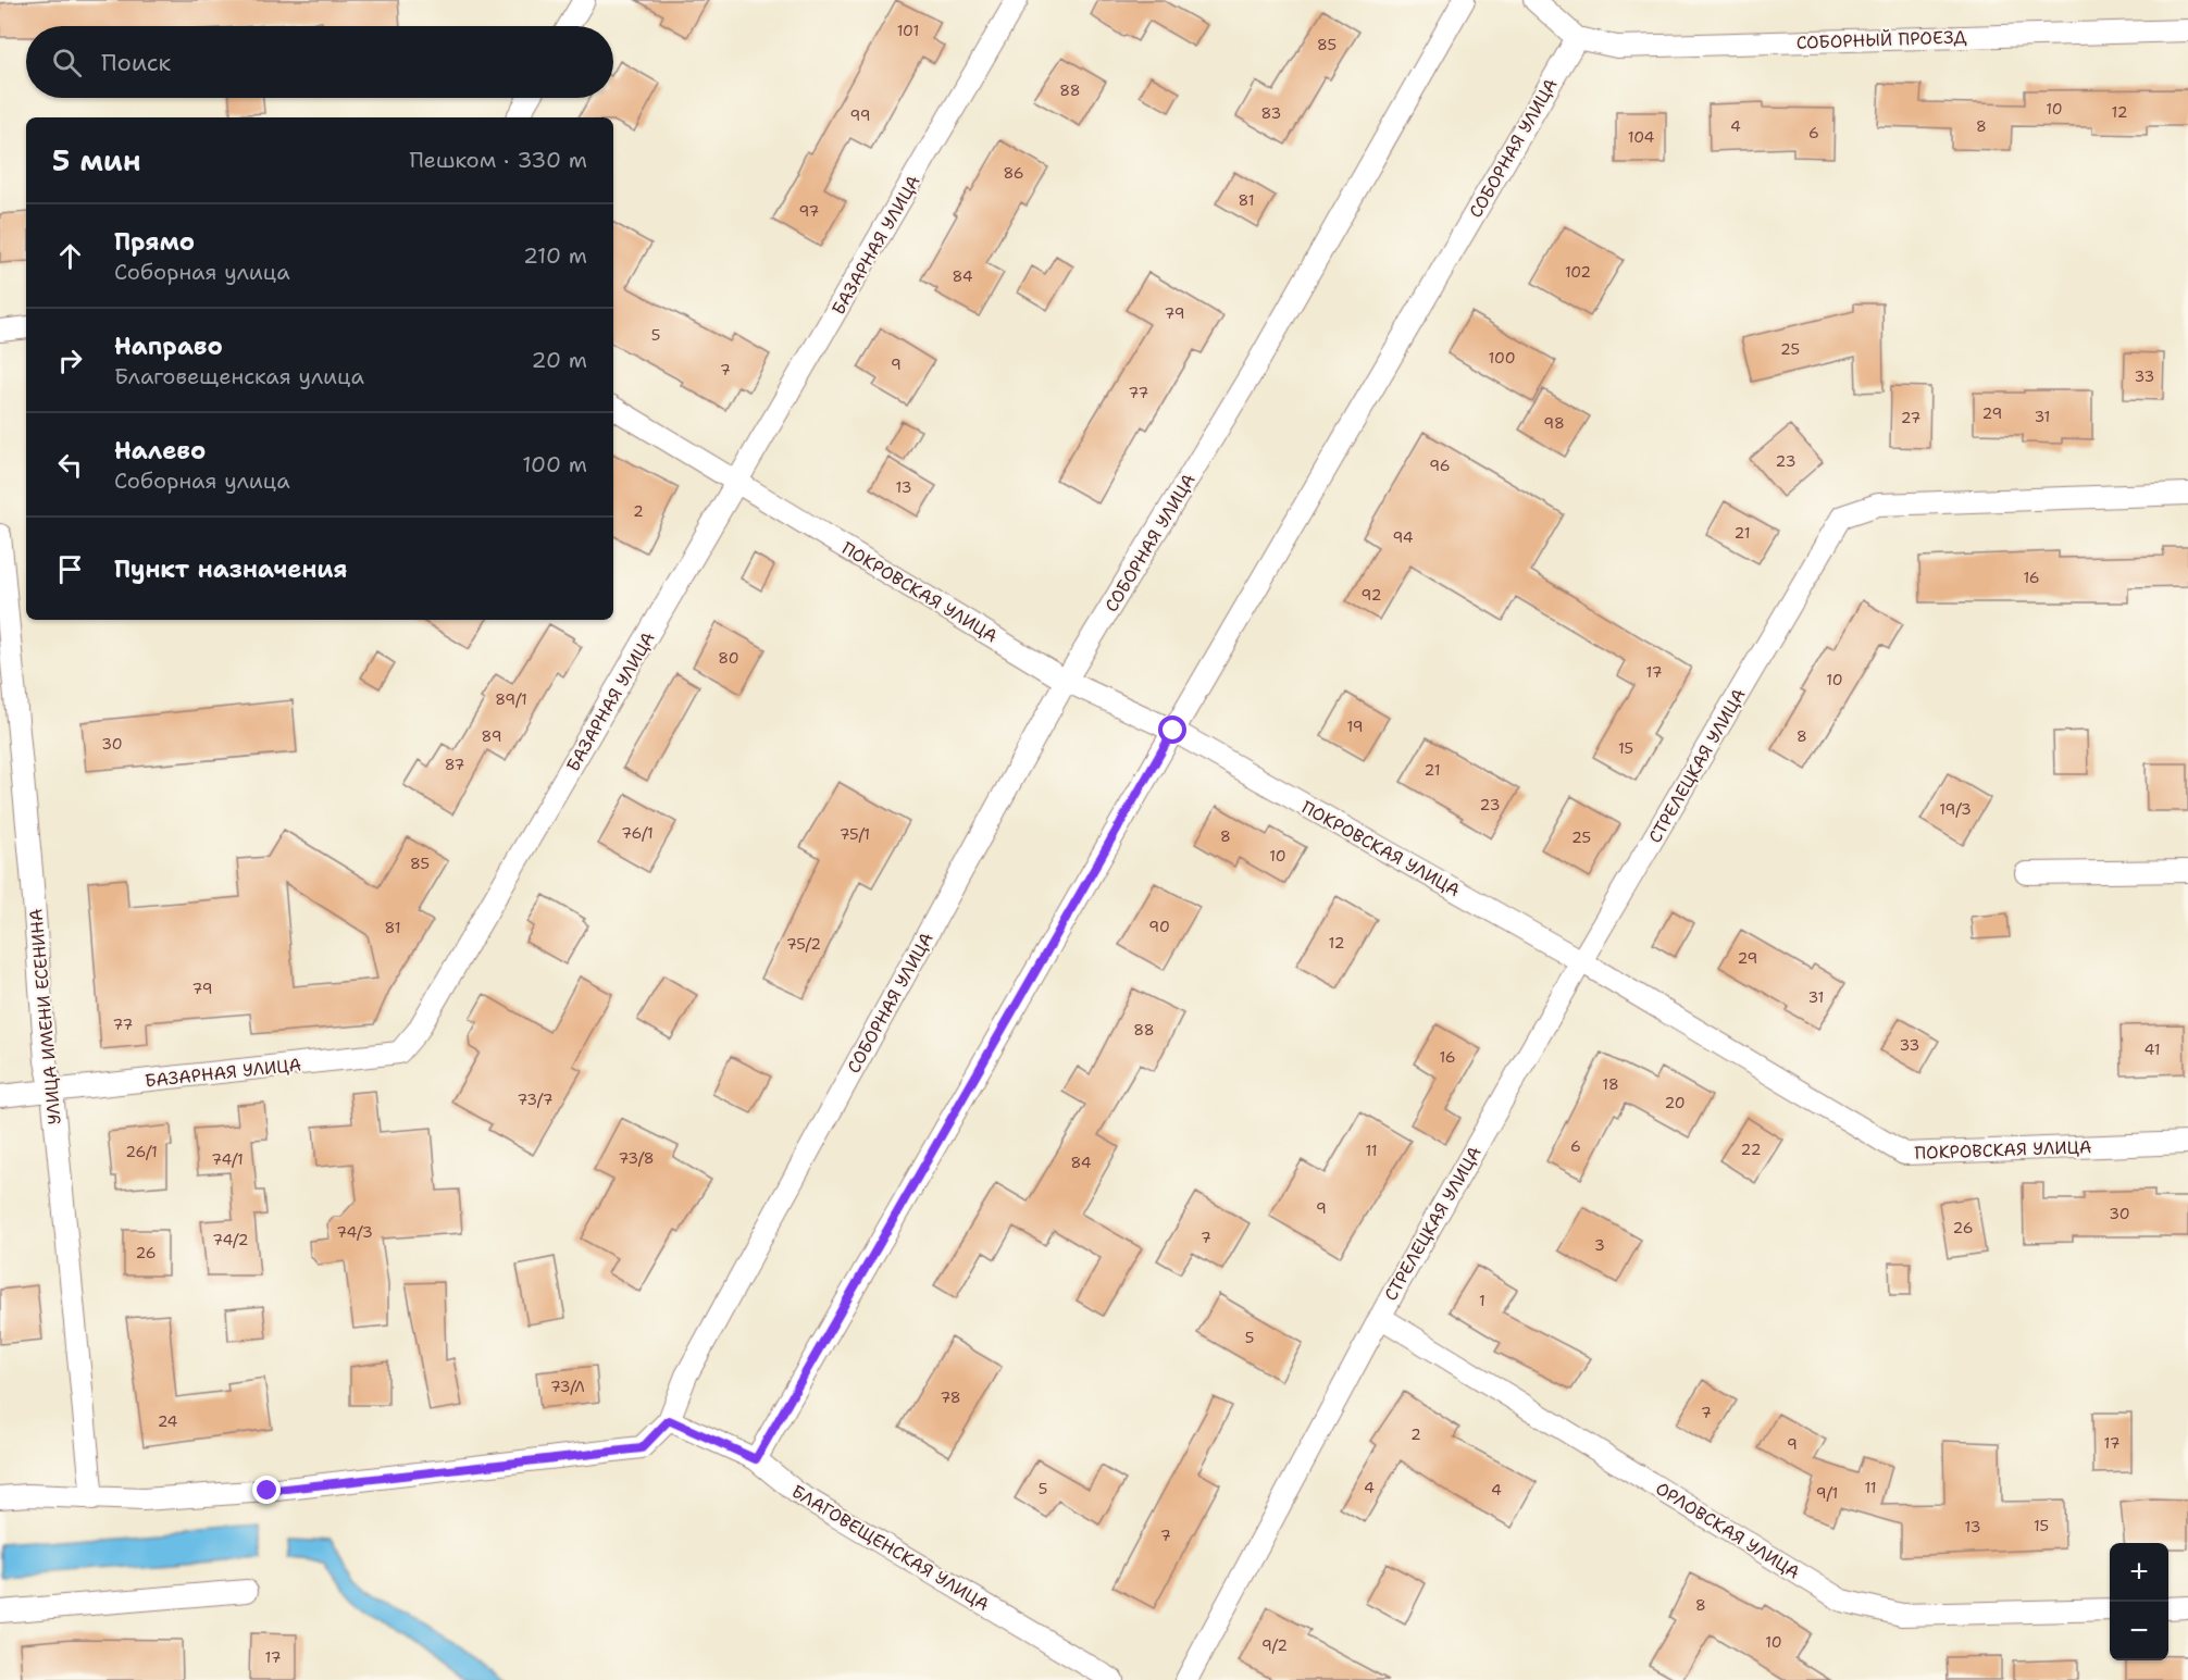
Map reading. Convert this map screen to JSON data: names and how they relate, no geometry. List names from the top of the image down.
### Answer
{
  "streets": {
    "street": [
      "СОБОРНЫЙ ПРОЕЗД",
      "СОБОРНАЯ УЛИЦА",
      "БАЗАРНАЯ УЛИЦА",
      "ПОКРОВСКАЯ УЛИЦА",
      "СТРЕЛЕЦКАЯ УЛИЦА",
      "УЛИЦА ИМЕНИ ЕСЕНИНА",
      "ОРЛОВСКАЯ УЛИЦА",
      "БЛАГОВЕЩЕНСКАЯ УЛИЦА"
    ]
  },
  "crossings": [
    ["СОБОРНЫЙ ПРОЕЗД", "СОБОРНАЯ УЛИЦА"],
    ["СОБОРНАЯ УЛИЦА", "ПОКРОВСКАЯ УЛИЦА"],
    ["СОБОРНАЯ УЛИЦА", "УЛИЦА ИМЕНИ ЕСЕНИНА"],
    ["СОБОРНАЯ УЛИЦА", "БЛАГОВЕЩЕНСКАЯ УЛИЦА"],
    ["БАЗАРНАЯ УЛИЦА", "ПОКРОВСКАЯ УЛИЦА"],
    ["БАЗАРНАЯ УЛИЦА", "УЛИЦА ИМЕНИ ЕСЕНИНА"],
    ["ПОКРОВСКАЯ УЛИЦА", "СТРЕЛЕЦКАЯ УЛИЦА"],
    ["СТРЕЛЕЦКАЯ УЛИЦА", "ОРЛОВСКАЯ УЛИЦА"]
  ],
  "house_numbers": [
    "101",
    "85",
    "88",
    "10",
    "12",
    "83",
    "99",
    "4",
    "8",
    "6",
    "104",
    "86",
    "81",
    "97",
    "102",
    "84",
    "79",
    "5",
    "25",
    "100",
    "9",
    "7",
    "33",
    "77",
    "29",
    "31",
    "27",
    "98",
    "23",
    "96",
    "13",
    "2",
    "21",
    "94",
    "16",
    "92",
    "80",
    "17",
    "10",
    "89/1",
    "19",
    "89",
    "8",
    "30",
    "15",
    "87",
    "21",
    "23",
    "19/3",
    "76/1",
    "75/1",
    "8",
    "25",
    "10",
    "85",
    "90",
    "81",
    "12",
    "75/2",
    "29",
    "79",
    "31",
    "77",
    "88",
    "33",
    "41",
    "16",
    "18",
    "73/7",
    "20",
    "6",
    "22",
    "11",
    "26/1",
    "73/8",
    "74/1",
    "84",
    "9",
    "30",
    "26",
    "74/3",
    "7",
    "74/2",
    "3",
    "26",
    "1",
    "5",
    "73/Л",
    "78",
    "7",
    "24",
    "2",
    "17",
    "9",
    "4",
    "11",
    "5",
    "4",
    "9/1",
    "15",
    "13",
    "7",
    "8",
    "10",
    "9/2",
    "17"
  ],
  "page": {
    "search": "Поиск",
    "heading": ["5 мин", "Пешком · 330 m"],
    "list": [
      ["Прямо", "Соборная улица", "210 m"],
      ["Направо", "Благовещенская улица", "20 m"],
      ["Налево", "Соборная улица", "100 m"],
      "Пункт назначения"
    ],
    "map_buttons": ["+", "−"]
  }
}
